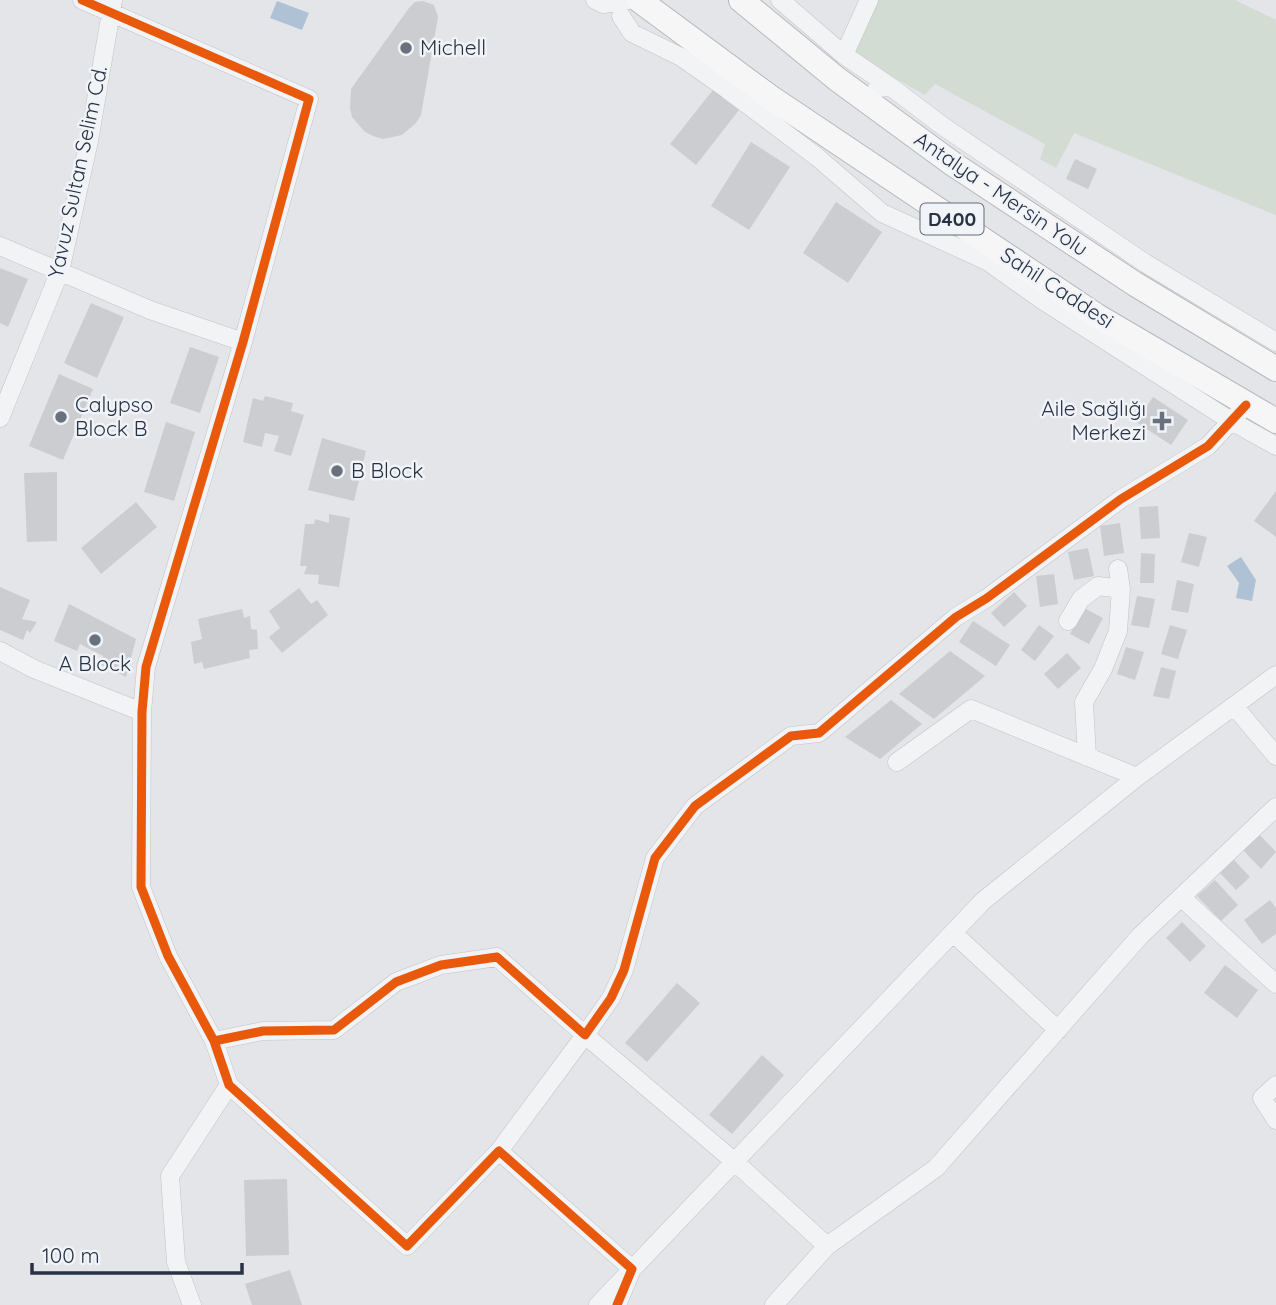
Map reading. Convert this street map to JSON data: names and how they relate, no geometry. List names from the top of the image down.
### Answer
{
  "streets": {
    "highway": ["Antalya - Mersin Yolu", "D400", "Sahil Caddesi"],
    "street": ["Yavuz Sultan Selim Cd."]
  },
  "places": {
    "other": [
      "Michell",
      "Calypso Block B",
      "B Block",
      "A Block"
    ],
    "health": ["Aile Sağlığı Merkezi"]
  },
  "scale_bar": "100 m"
}
